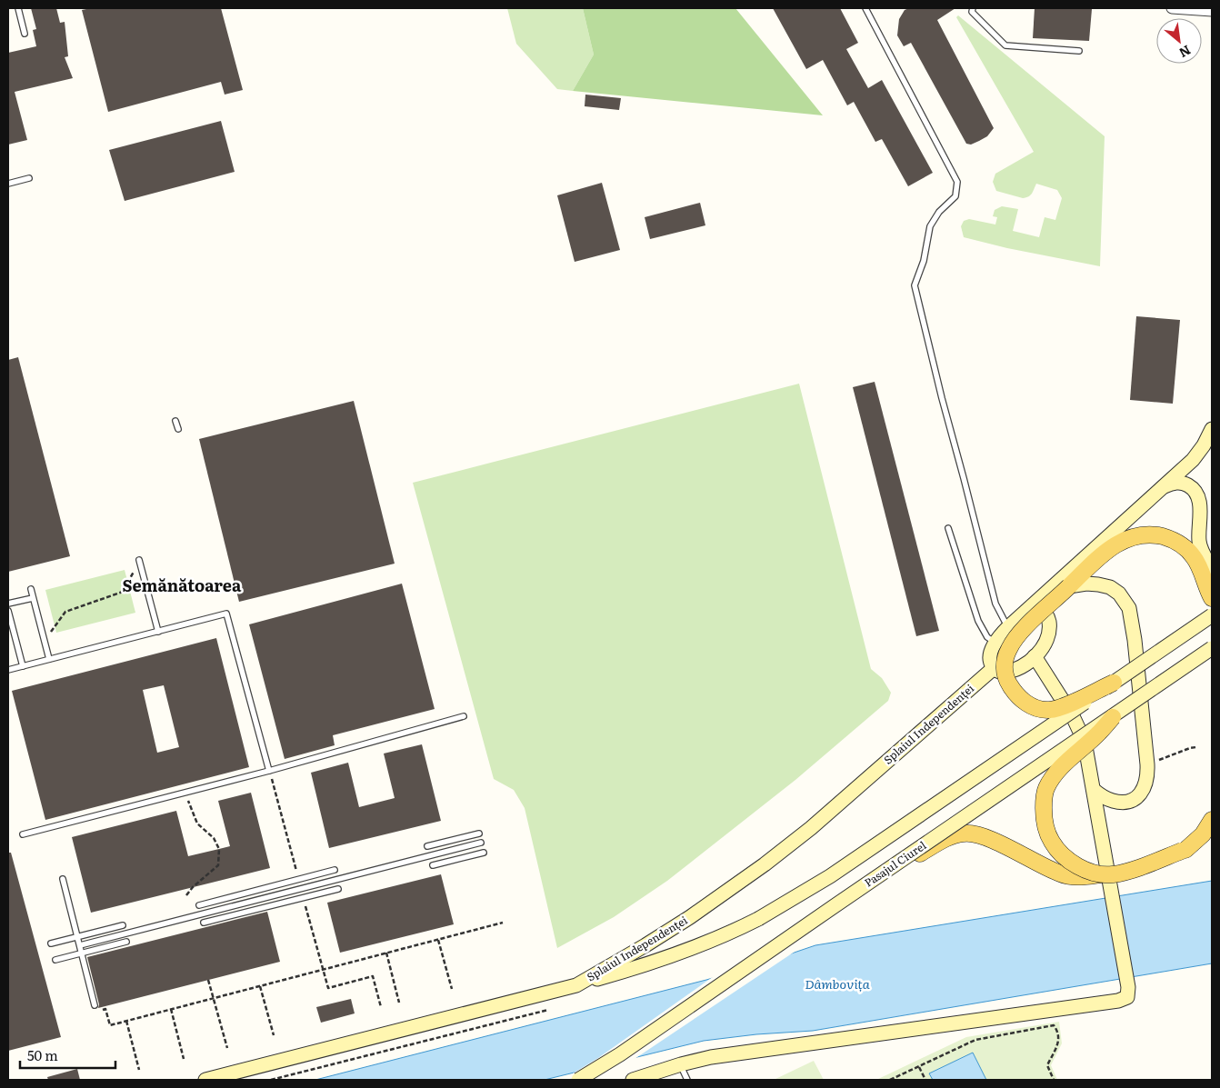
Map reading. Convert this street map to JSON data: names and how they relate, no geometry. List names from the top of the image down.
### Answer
{
  "streets": {
    "main road": ["Splaiul Independenței", "Pasajul Ciurel"]
  },
  "districts": ["Semănătoarea"],
  "water": ["Dâmbovița"],
  "scale_bar": "50 m",
  "north": "bottom right"
}
